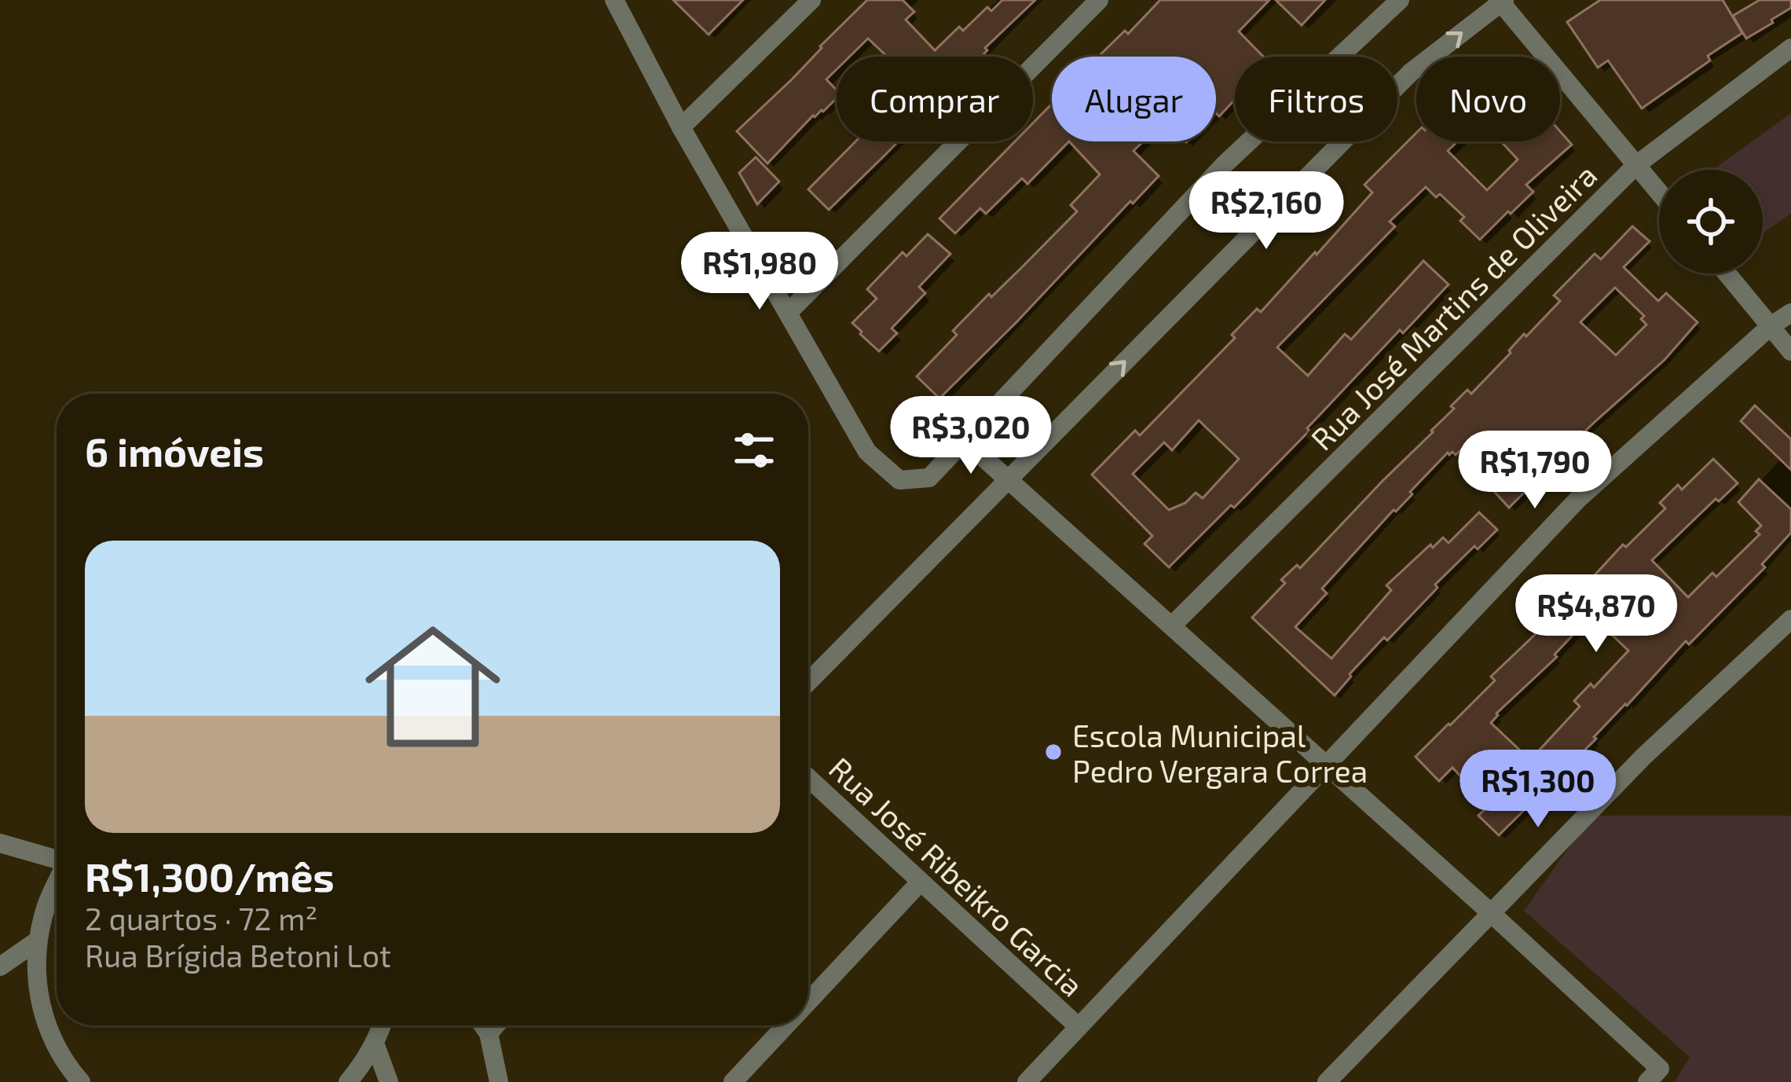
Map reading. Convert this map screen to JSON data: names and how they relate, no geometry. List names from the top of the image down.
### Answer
{
  "streets": {
    "street": ["Rua José Martins de Oliveira", "Rua José Ribeikro Garcia"]
  },
  "places": ["Escola Municipal Pedro Vergara Correa"],
  "page": {
    "chip": [
      "Comprar",
      "Alugar",
      "Filtros",
      "Novo"
    ],
    "price": [
      "R$2,160",
      "R$1,980",
      "R$3,020",
      "R$1,790",
      "R$4,870",
      "R$1,300"
    ],
    "heading": "6 imóveis",
    "list": [
      {
        "name": "R$1,300/mês",
        "note": "2 quartos · 72 m² · Rua Brígida Betoni Lot"
      }
    ]
  }
}
